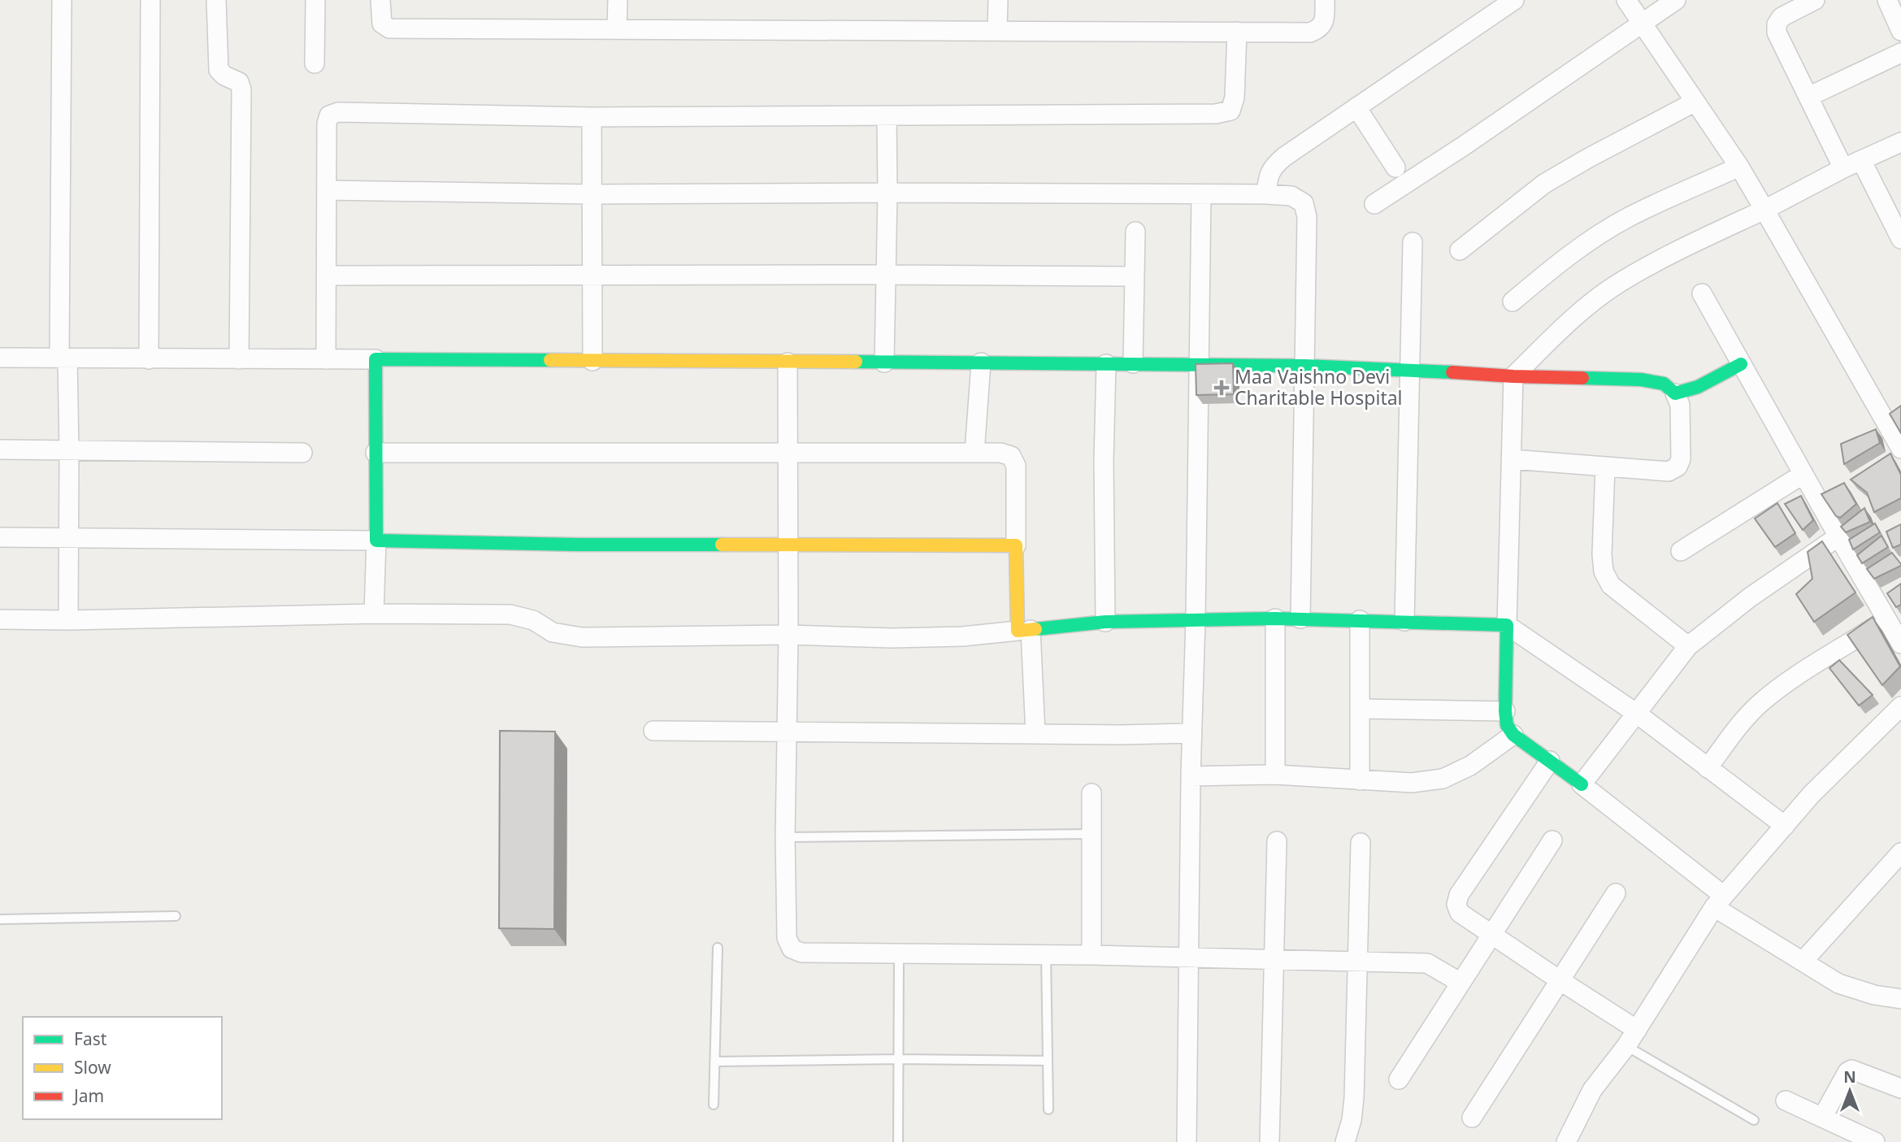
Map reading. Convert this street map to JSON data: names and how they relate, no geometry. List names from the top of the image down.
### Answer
{
  "places": {
    "health": ["Maa Vaishno Devi Charitable Hospital"]
  },
  "legend": ["Fast", "Slow", "Jam"],
  "north": "top"
}
